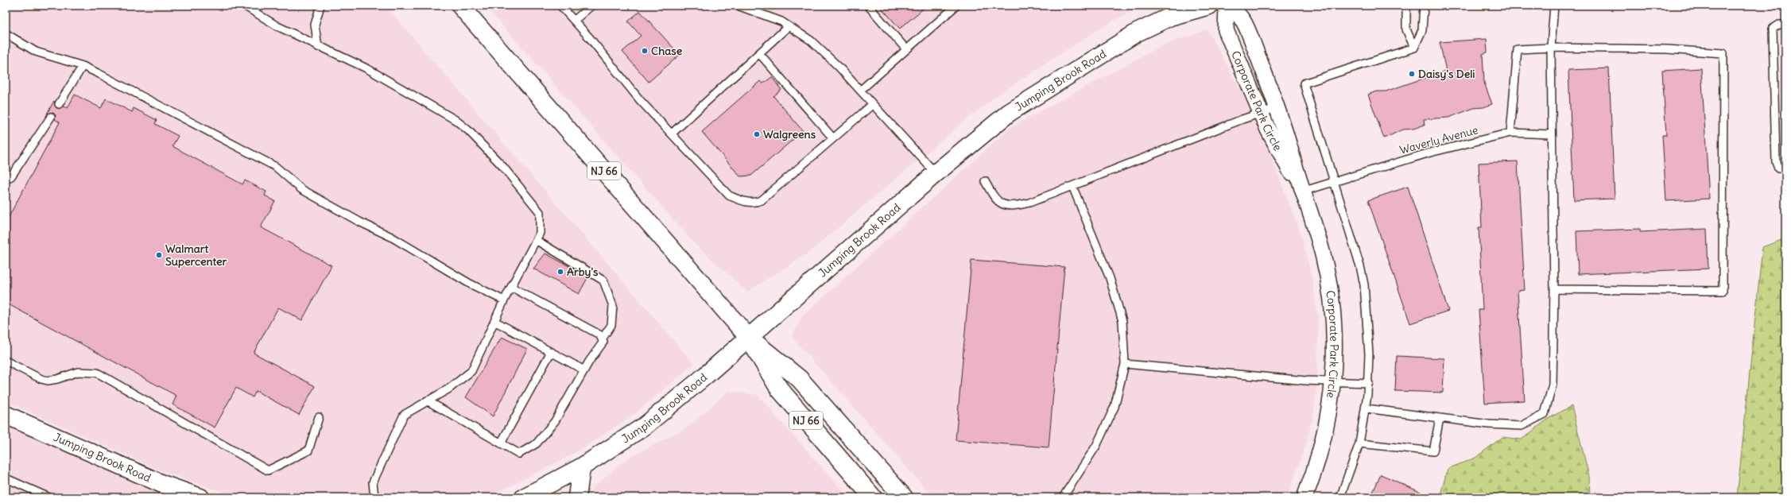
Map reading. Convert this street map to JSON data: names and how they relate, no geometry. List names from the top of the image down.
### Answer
{
  "streets": {
    "main road": ["Jumping Brook Road", "NJ 66"],
    "street": ["Corporate Park Circle"],
    "lane": ["Waverly Avenue"]
  },
  "crossings": [
    ["Jumping Brook Road", "NJ 66"],
    ["Corporate Park Circle", "Waverly Avenue"]
  ],
  "places": [
    "Chase",
    "Daisy's Deli",
    "Walgreens",
    "Walmart Supercenter",
    "Arby's"
  ]
}
